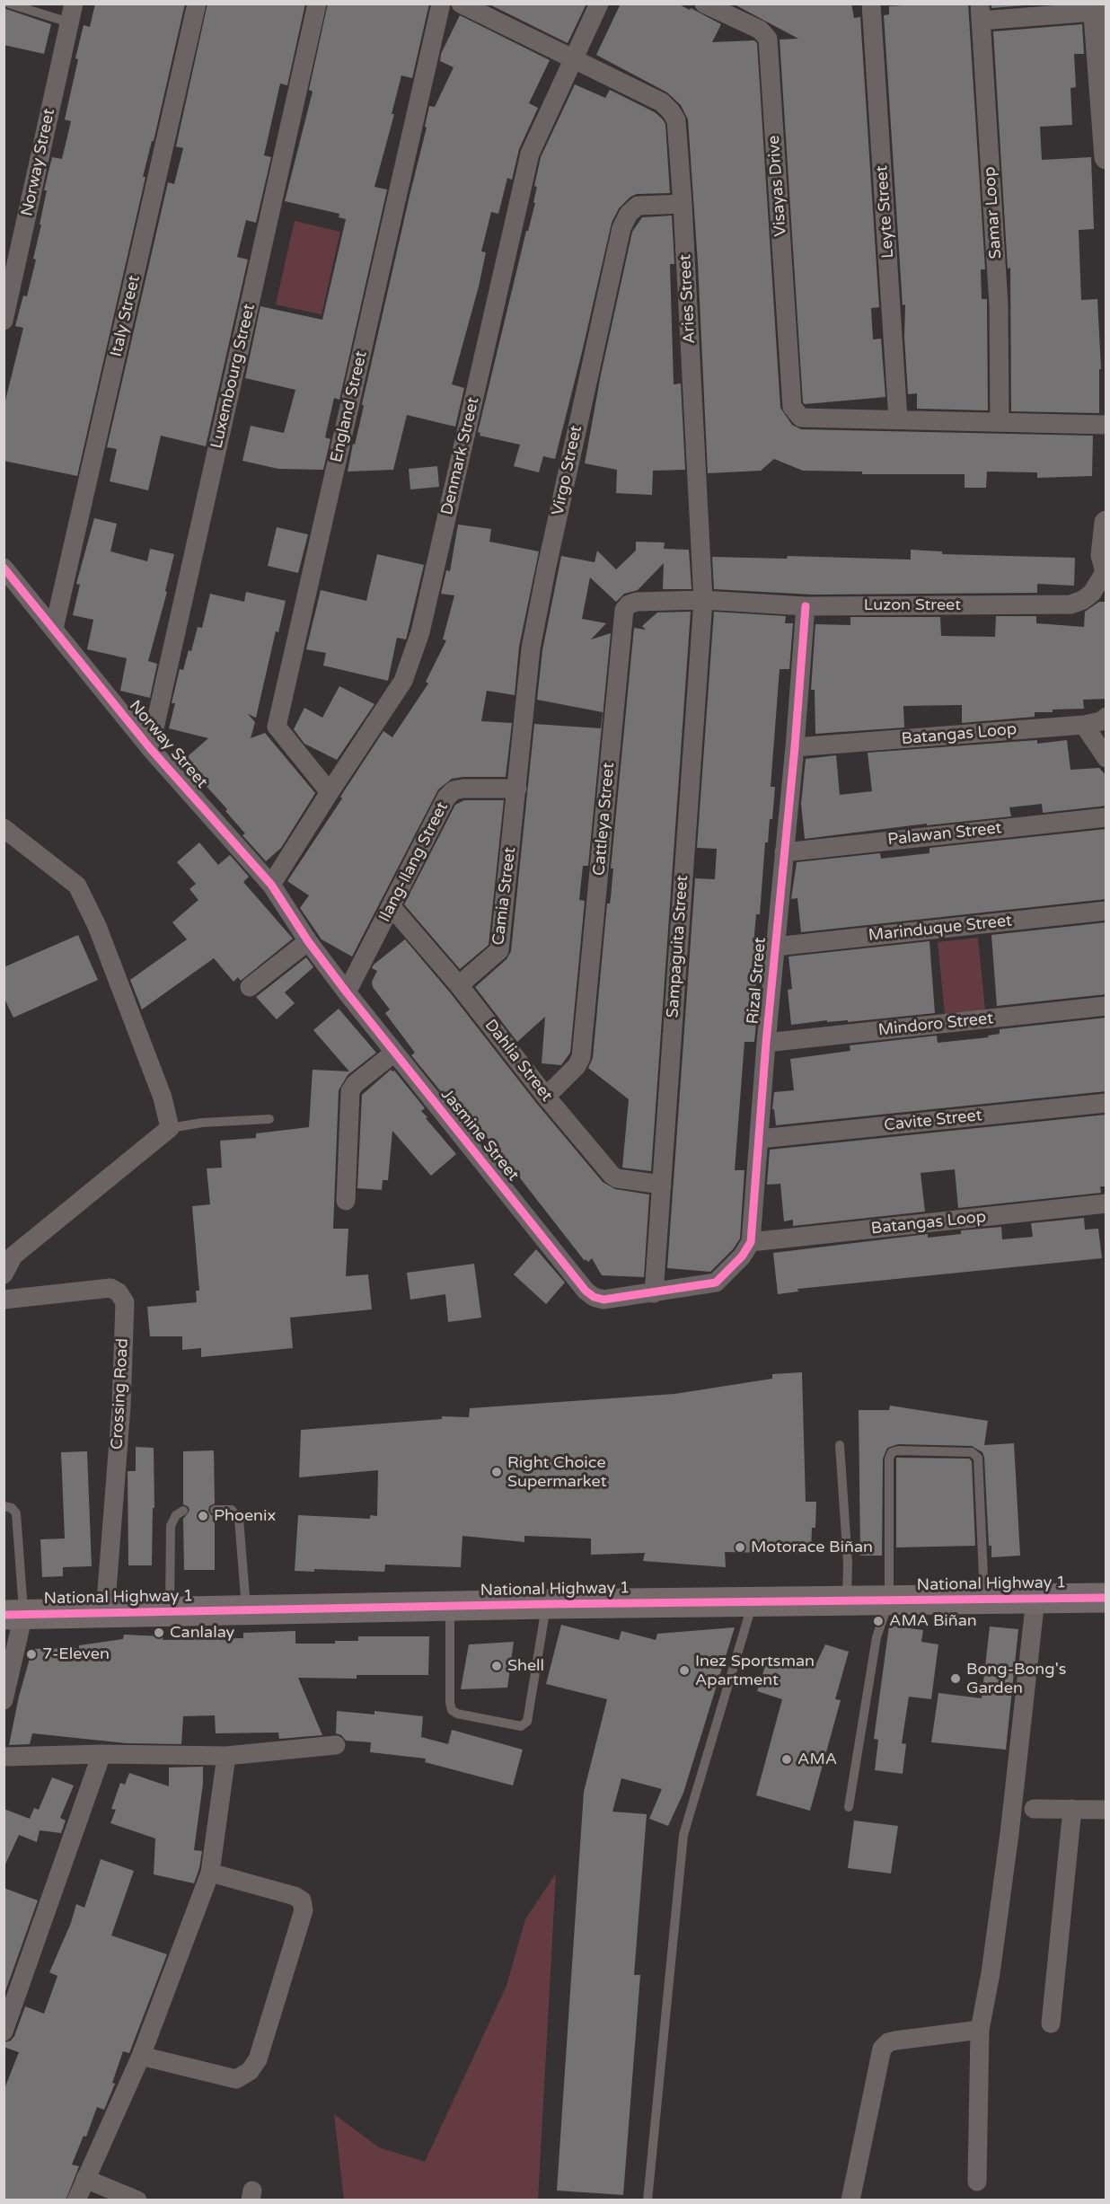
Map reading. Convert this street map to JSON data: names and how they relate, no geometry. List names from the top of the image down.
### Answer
{
  "streets": {
    "highway": ["National Highway 1"],
    "street": [
      "Norway Street",
      "Visayas Drive",
      "Leyte Street",
      "Samar Loop",
      "Aries Street",
      "Italy Street",
      "Luxembourg Street",
      "England Street",
      "Denmark Street",
      "Virgo Street",
      "Luzon Street",
      "Batangas Loop",
      "Cattleya Street",
      "Palawan Street",
      "Ilang-Ilang Street",
      "Camia Street",
      "Marinduque Street",
      "Sampaguita Street",
      "Rizal Street",
      "Mindoro Street",
      "Dahlia Street",
      "Cavite Street",
      "Jasmine Street",
      "Crossing Road"
    ]
  },
  "crossings": [
    ["Norway Street", "Italy Street"],
    ["Norway Street", "Luxembourg Street"],
    ["Norway Street", "Denmark Street"],
    ["Norway Street", "Jasmine Street"],
    ["Visayas Drive", "Leyte Street"],
    ["Aries Street", "Denmark Street"],
    ["Aries Street", "Virgo Street"],
    ["Aries Street", "Luzon Street"],
    ["Aries Street", "Cattleya Street"],
    ["Aries Street", "Sampaguita Street"],
    ["England Street", "Denmark Street"],
    ["Virgo Street", "Ilang-Ilang Street"],
    ["Virgo Street", "Camia Street"],
    ["Luzon Street", "Cattleya Street"],
    ["Luzon Street", "Sampaguita Street"],
    ["Luzon Street", "Rizal Street"],
    ["Batangas Loop", "Rizal Street"],
    ["Cattleya Street", "Sampaguita Street"],
    ["Cattleya Street", "Dahlia Street"],
    ["Palawan Street", "Rizal Street"],
    ["Ilang-Ilang Street", "Camia Street"],
    ["Ilang-Ilang Street", "Dahlia Street"],
    ["Ilang-Ilang Street", "Jasmine Street"],
    ["Camia Street", "Dahlia Street"],
    ["Marinduque Street", "Rizal Street"],
    ["Sampaguita Street", "Dahlia Street"],
    ["Sampaguita Street", "Jasmine Street"],
    ["Rizal Street", "Mindoro Street"],
    ["Rizal Street", "Cavite Street"],
    ["Crossing Road", "National Highway 1"]
  ],
  "places": [
    "Right Choice Supermarket",
    "Phoenix",
    "Motorace Biñan",
    "AMA Biñan",
    "Canlalay",
    "7-Eleven",
    "Shell",
    "Inez Sportsman Apartment",
    "Bong-Bong's Garden",
    "AMA"
  ]
}
